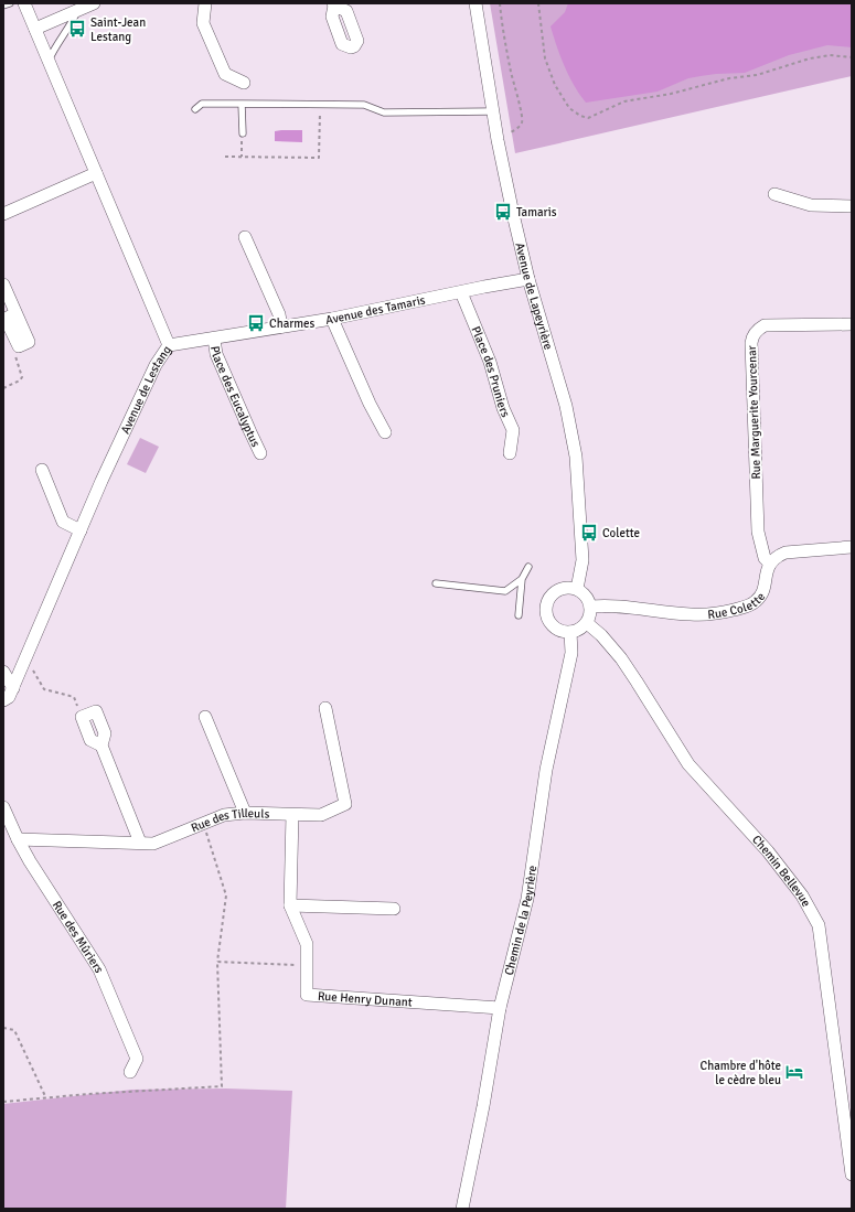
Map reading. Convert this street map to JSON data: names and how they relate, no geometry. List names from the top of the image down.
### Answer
{
  "streets": {
    "street": [
      "Avenue de Lapeyrière",
      "Avenue des Tamaris",
      "Place des Pruniers",
      "Avenue de Lestang",
      "Place des Eucalyptus",
      "Rue Marguerite Yourcenar",
      "Rue Colette",
      "Rue des Tilleuls",
      "Chemin Bellevue",
      "Chemin de la Peyrière",
      "Rue des Mûriers",
      "Rue Henry Dunant"
    ]
  },
  "crossings": [
    ["Avenue de Lapeyrière", "Avenue des Tamaris"],
    ["Avenue de Lapeyrière", "Rue Colette"],
    ["Avenue de Lapeyrière", "Chemin Bellevue"],
    ["Avenue de Lapeyrière", "Chemin de la Peyrière"],
    ["Avenue des Tamaris", "Place des Pruniers"],
    ["Avenue des Tamaris", "Avenue de Lestang"],
    ["Avenue des Tamaris", "Place des Eucalyptus"],
    ["Rue Marguerite Yourcenar", "Rue Colette"],
    ["Rue Colette", "Chemin Bellevue"],
    ["Rue Colette", "Chemin de la Peyrière"],
    ["Rue des Tilleuls", "Rue des Mûriers"],
    ["Rue des Tilleuls", "Rue Henry Dunant"],
    ["Chemin Bellevue", "Chemin de la Peyrière"],
    ["Chemin de la Peyrière", "Rue Henry Dunant"]
  ],
  "places": {
    "bus stop": [
      "Saint-Jean Lestang",
      "Tamaris",
      "Charmes",
      "Colette"
    ],
    "hotel": ["Chambre d'hôte le cèdre bleu"]
  }
}
